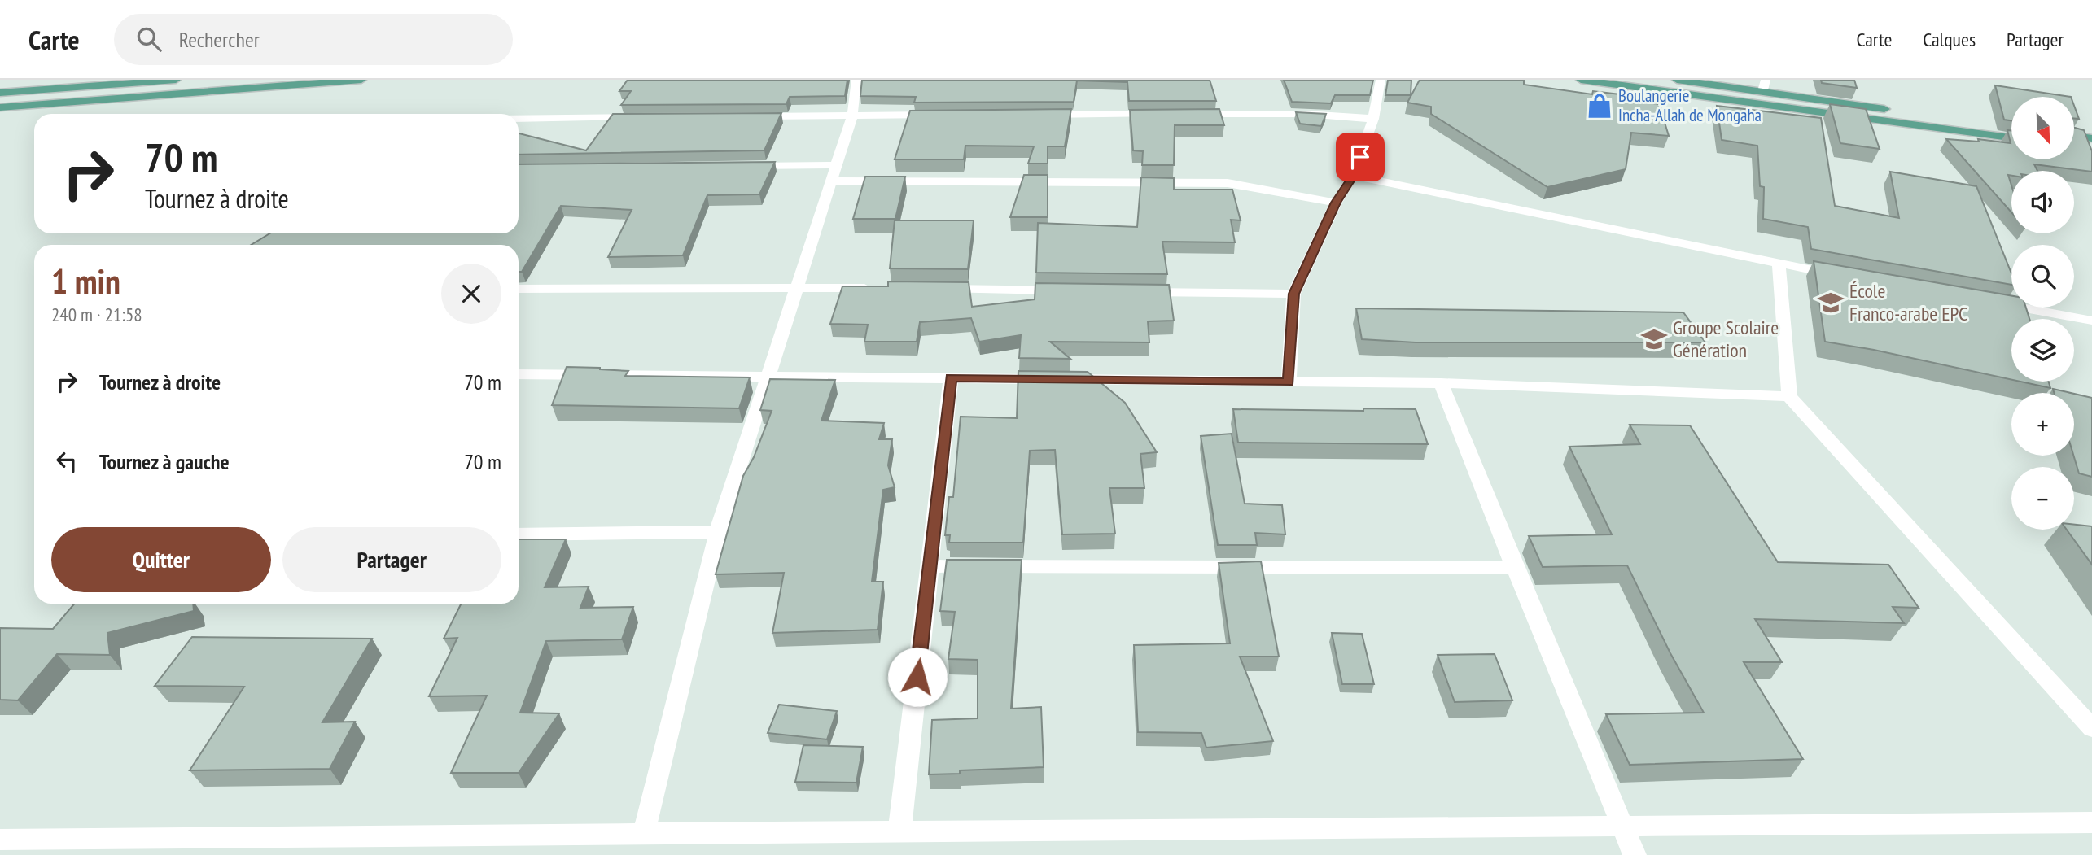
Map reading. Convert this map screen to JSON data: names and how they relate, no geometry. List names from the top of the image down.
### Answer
{
  "places": {
    "shop": ["Boulangerie Incha-Allah de Mongaha"],
    "school or university": ["École Franco-arabe EPC", "Groupe Scolaire Génération"]
  },
  "north": "bottom right",
  "page": {
    "header": "Carte",
    "search": "Rechercher",
    "nav": ["Carte", "Calques", "Partager"],
    "map_buttons": ["+", "−"],
    "turn": ["70 m", "Tournez à droite"],
    "heading": ["1 min", "240 m · 21:58"],
    "list": [
      {
        "name": "Tournez à droite",
        "value": "70 m"
      },
      {
        "name": "Tournez à gauche",
        "value": "70 m"
      }
    ],
    "buttons": ["Quitter", "Partager"]
  }
}
